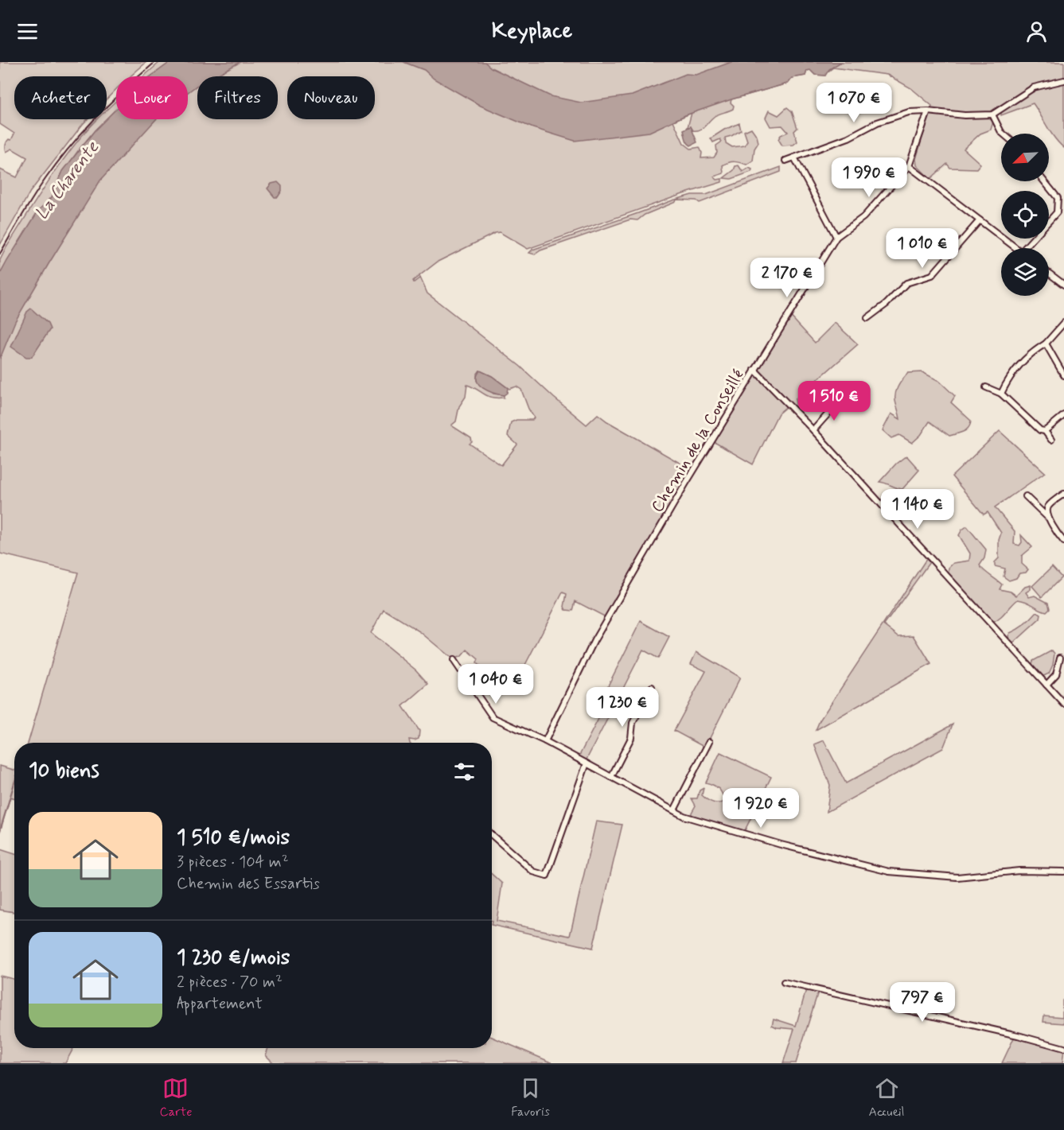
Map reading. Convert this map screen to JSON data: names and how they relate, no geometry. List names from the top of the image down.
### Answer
{
  "streets": {
    "street": ["Chemin de la Conseillé"]
  },
  "water": ["La Charente"],
  "north": "bottom left",
  "page": {
    "header": "Keyplace",
    "chip": [
      "Acheter",
      "Louer",
      "Filtres",
      "Nouveau"
    ],
    "price": [
      "1 070 €",
      "1 990 €",
      "1 010 €",
      "2 170 €",
      "1 510 €",
      "1 140 €",
      "1 040 €",
      "1 230 €",
      "1 920 €",
      "797 €"
    ],
    "heading": "10 biens",
    "list": [
      {
        "name": "1 510 €/mois",
        "note": "3 pièces · 104 m² · Chemin des Essartis"
      },
      {
        "name": "1 230 €/mois",
        "note": "2 pièces · 70 m² · Appartement"
      }
    ],
    "tabs": ["Carte", "Favoris", "Accueil"]
  }
}
